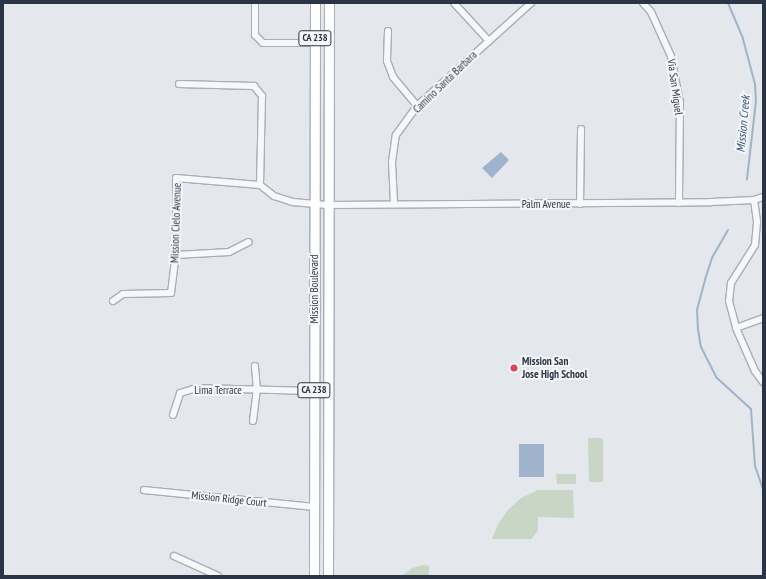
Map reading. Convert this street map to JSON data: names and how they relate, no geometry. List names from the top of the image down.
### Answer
{
  "streets": {
    "main road": ["CA 238", "Mission Boulevard"],
    "street": [
      "Camino Santa Barbara",
      "Via San Miguel",
      "Palm Avenue",
      "Mission Cielo Avenue",
      "Lima Terrace",
      "Mission Ridge Court"
    ]
  },
  "crossings": [
    ["Camino Santa Barbara", "Palm Avenue"],
    ["Via San Miguel", "Palm Avenue"],
    ["Palm Avenue", "Mission Cielo Avenue"],
    ["Palm Avenue", "Mission Boulevard"],
    ["Mission Cielo Avenue", "Mission Boulevard"],
    ["Mission Boulevard", "Lima Terrace"],
    ["Mission Boulevard", "Mission Ridge Court"]
  ],
  "water": ["Mission Creek"],
  "places": ["Mission San Jose High School"]
}
